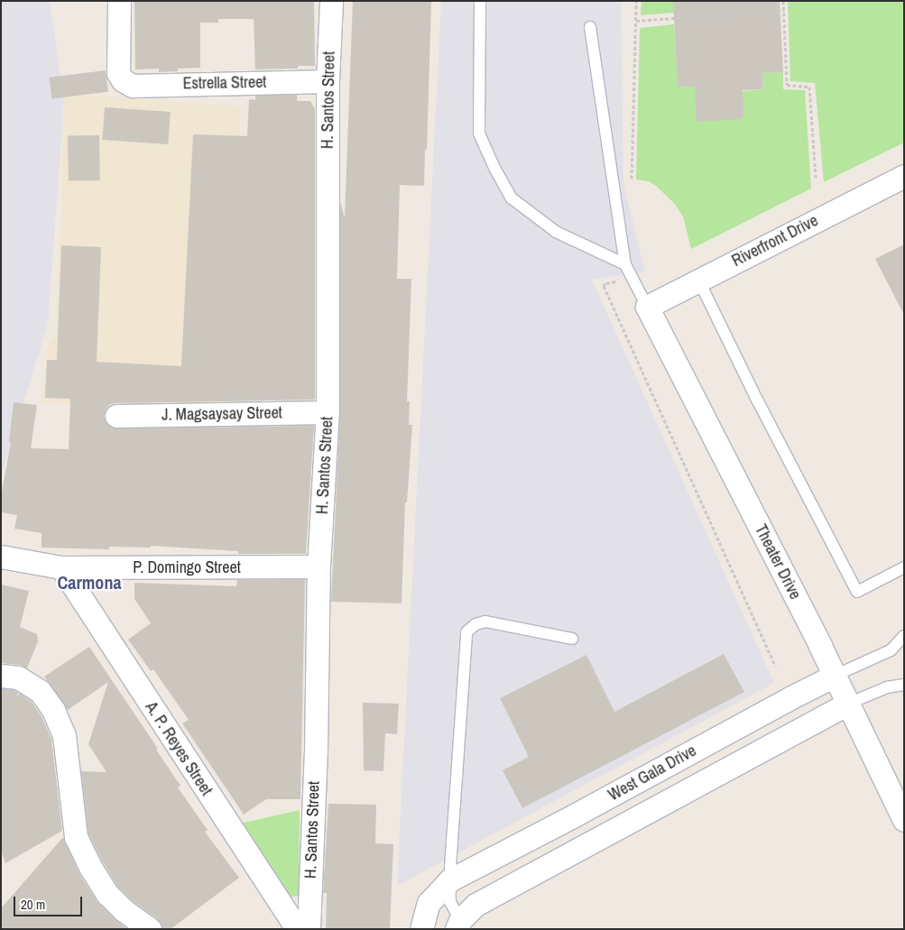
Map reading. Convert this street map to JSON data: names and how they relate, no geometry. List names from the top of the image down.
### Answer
{
  "streets": {
    "street": [
      "Estrella Street",
      "H. Santos Street",
      "Riverfront Drive",
      "J. Magsaysay Street",
      "Theater Drive",
      "P. Domingo Street",
      "A. P. Reyes Street",
      "West Gala Drive"
    ]
  },
  "crossings": [
    ["Estrella Street", "H. Santos Street"],
    ["H. Santos Street", "J. Magsaysay Street"],
    ["H. Santos Street", "P. Domingo Street"],
    ["Riverfront Drive", "Theater Drive"],
    ["Theater Drive", "West Gala Drive"],
    ["P. Domingo Street", "A. P. Reyes Street"]
  ],
  "districts": ["Carmona"],
  "scale_bar": "20 m"
}
